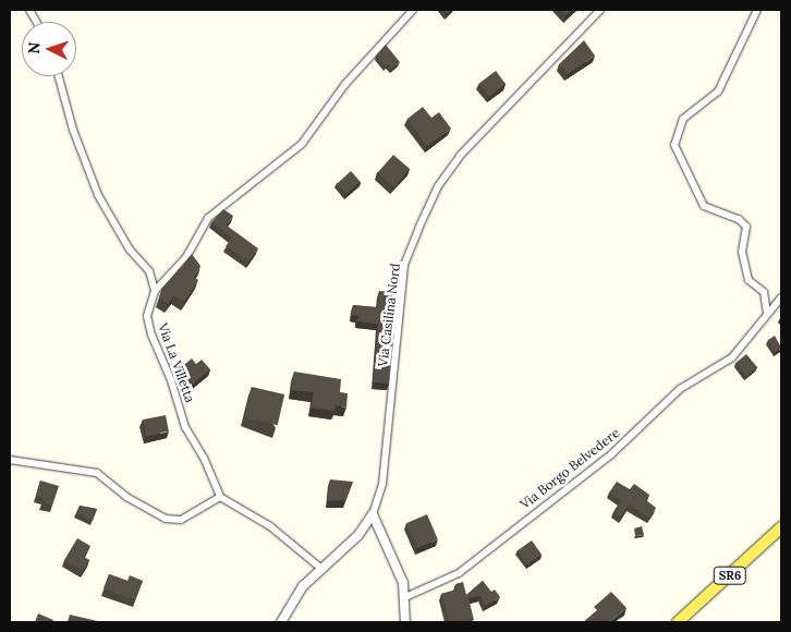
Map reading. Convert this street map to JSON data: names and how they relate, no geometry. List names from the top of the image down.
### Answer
{
  "streets": {
    "main road": ["SR6"],
    "street": ["Via Casilina Nord", "Via La Villetta", "Via Borgo Belvedere"]
  },
  "north": "left"
}
